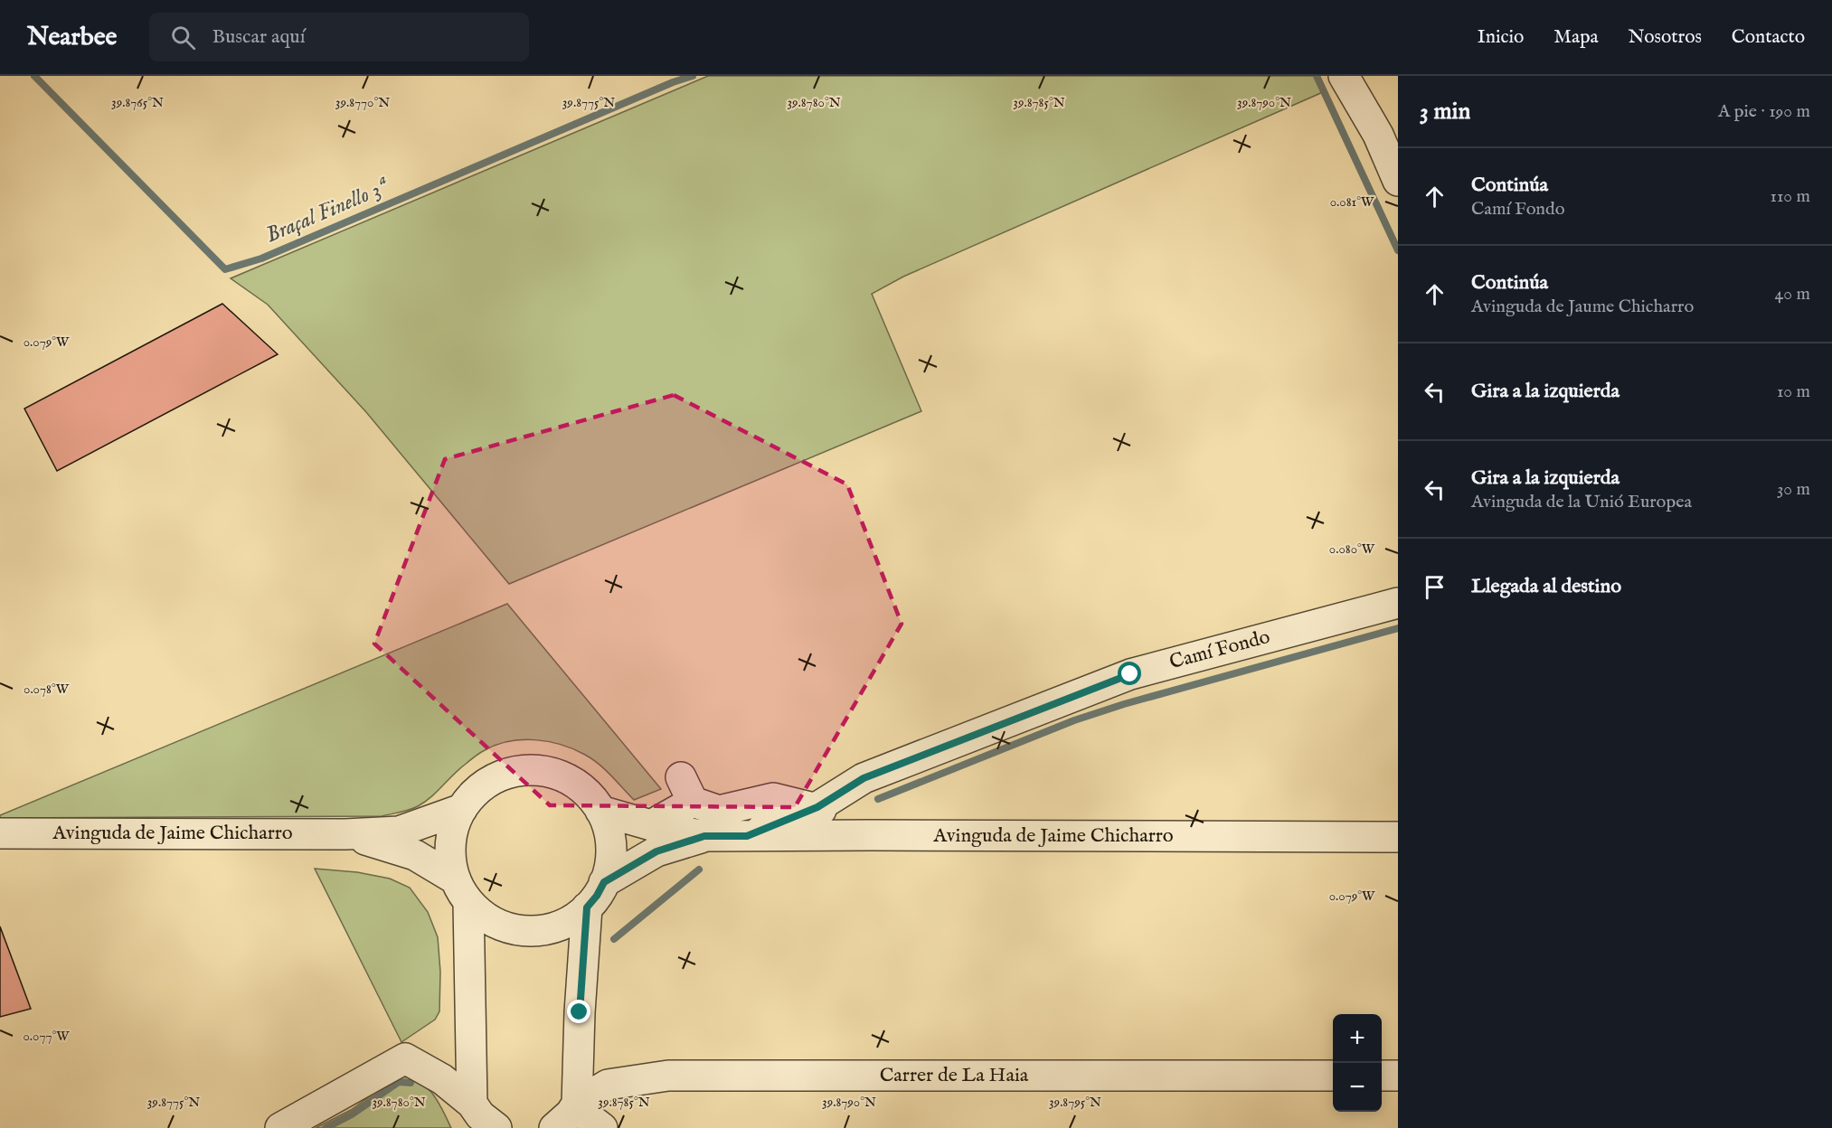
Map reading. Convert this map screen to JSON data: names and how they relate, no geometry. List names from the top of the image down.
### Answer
{
  "streets": {
    "street": ["Camí Fondo", "Avinguda de Jaime Chicharro", "Carrer de La Haia"]
  },
  "crossings": [
    ["Camí Fondo", "Avinguda de Jaime Chicharro"]
  ],
  "water": ["Braçal Finello 3ª"],
  "page": {
    "header": "Nearbee",
    "search": "Buscar aquí",
    "nav": [
      "Inicio",
      "Mapa",
      "Nosotros",
      "Contacto"
    ],
    "heading": ["3 min", "A pie · 190 m"],
    "list": [
      ["Continúa", "Camí Fondo", "110 m"],
      ["Continúa", "Avinguda de Jaume Chicharro", "40 m"],
      ["Gira a la izquierda", "10 m"],
      ["Gira a la izquierda", "Avinguda de la Unió Europea", "30 m"],
      "Llegada al destino"
    ],
    "map_buttons": ["+", "−"]
  },
  "coordinates": [
    "39.8765°N",
    "39.8770°N",
    "39.8775°N",
    "39.8780°N",
    "39.8785°N",
    "39.8790°N",
    "0.081°W",
    "0.079°W",
    "0.080°W",
    "0.078°W",
    "0.077°W",
    "39.8795°N"
  ]
}
